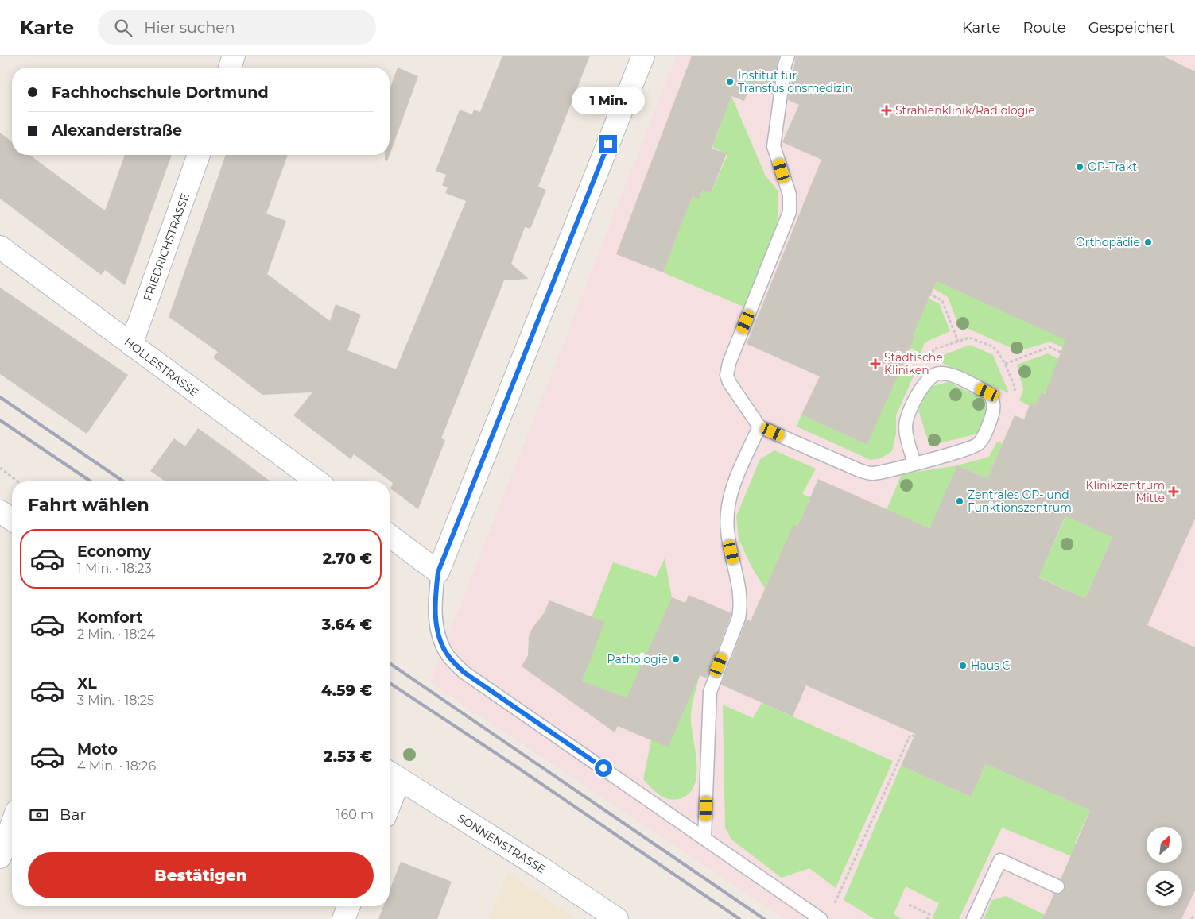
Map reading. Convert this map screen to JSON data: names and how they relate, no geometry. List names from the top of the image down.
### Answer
{
  "streets": {
    "street": ["FRIEDRICHSTRASSE", "HOLLESTRASSE", "SONNENSTRASSE"]
  },
  "crossings": [
    ["FRIEDRICHSTRASSE", "HOLLESTRASSE"]
  ],
  "places": {
    "other": [
      "Institut für Transfusionsmedizin",
      "OP-Trakt",
      "Orthopädie",
      "Zentrales OP- und Funktionszentrum",
      "Pathologie",
      "Haus C"
    ],
    "health": ["Strahlenklinik/Radiologie", "Städtische Kliniken", "Klinikzentrum Mitte"]
  },
  "north": "top right",
  "page": {
    "header": "Karte",
    "search": "Hier suchen",
    "nav": ["Karte", "Route", "Gespeichert"],
    "banner": ["Fachhochschule Dortmund", "Alexanderstraße"],
    "bubble": "1 Min.",
    "heading": "Fahrt wählen",
    "list": [
      {
        "name": "Economy",
        "note": "1 Min. · 18:23",
        "value": "2.70 €"
      },
      {
        "name": "Komfort",
        "note": "2 Min. · 18:24",
        "value": "3.64 €"
      },
      {
        "name": "XL",
        "note": "3 Min. · 18:25",
        "value": "4.59 €"
      },
      {
        "name": "Moto",
        "note": "4 Min. · 18:26",
        "value": "2.53 €"
      }
    ],
    "pay": ["Bar", "160 m"],
    "buttons": "Bestätigen"
  }
}
